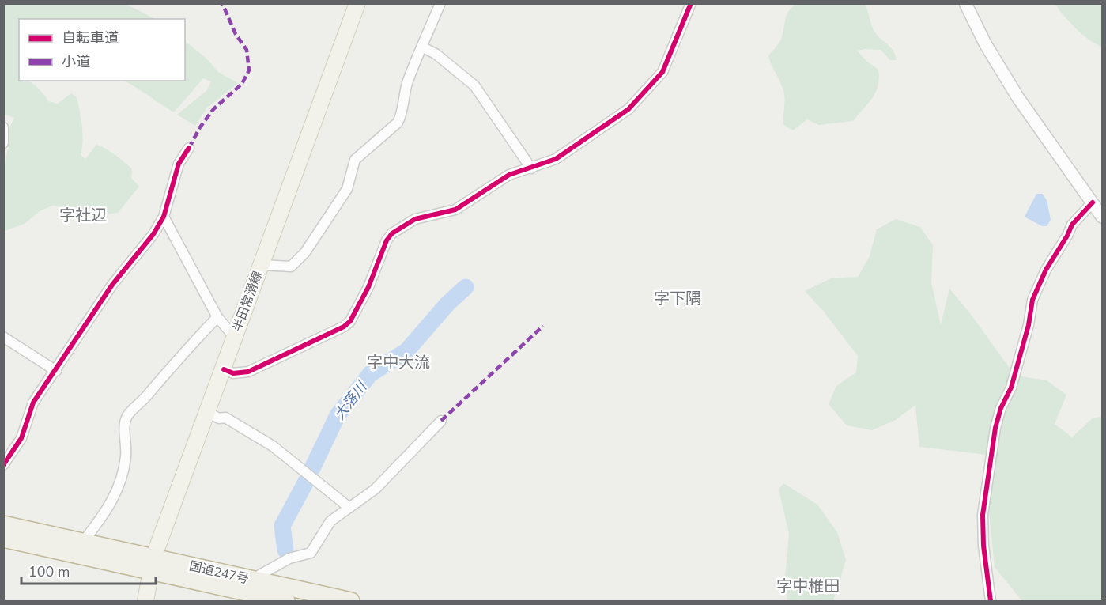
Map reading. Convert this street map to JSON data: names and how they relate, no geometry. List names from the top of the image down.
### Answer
{
  "streets": {
    "highway": ["国道247号"],
    "main road": ["半田常滑線"]
  },
  "crossings": [
    ["半田常滑線", "国道247号"]
  ],
  "districts": [
    "字社辺",
    "字下隅",
    "字中大流",
    "字中椎田"
  ],
  "water": ["大落川"],
  "legend": ["自転車道", "小道"],
  "scale_bar": "100 m"
}
